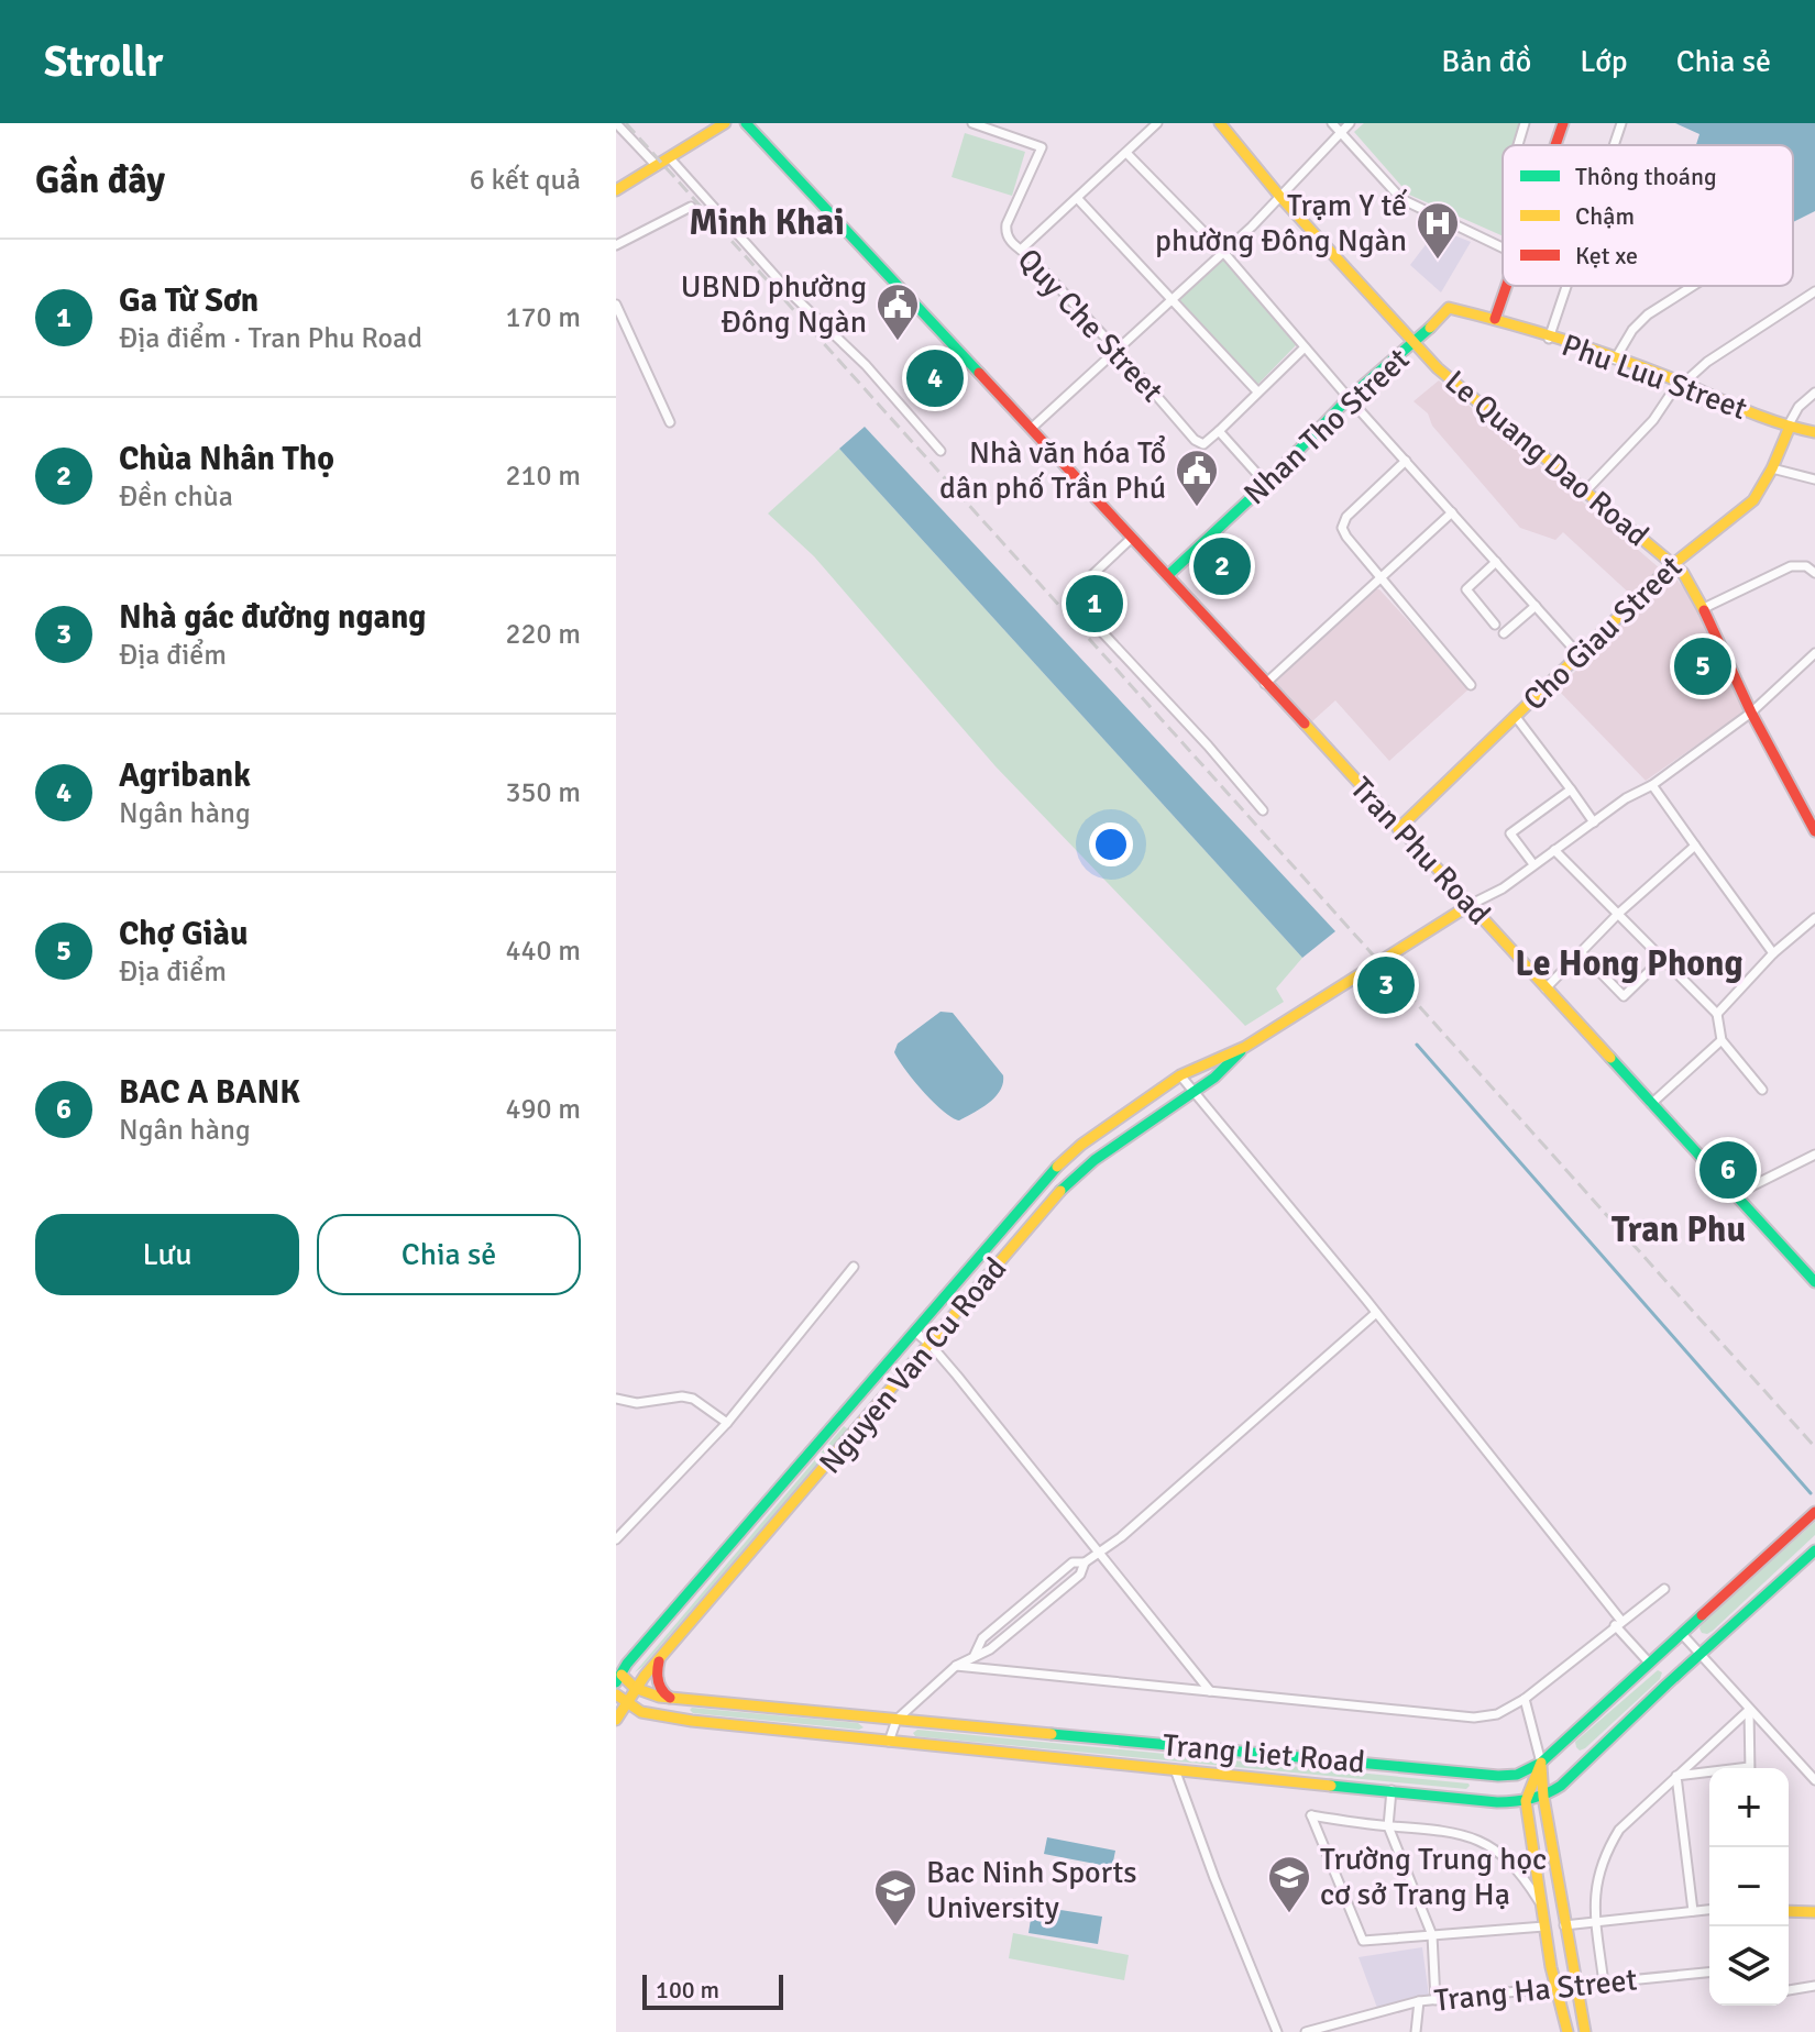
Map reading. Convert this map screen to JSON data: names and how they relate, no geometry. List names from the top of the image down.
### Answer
{
  "streets": {
    "main road": [
      "Phu Luu Street",
      "Nhan Tho Street",
      "Le Quang Dao Road",
      "Cho Giau Street",
      "Tran Phu Road",
      "Nguyen Van Cu Road",
      "Trang Liet Road"
    ],
    "street": ["Quy Che Street", "Trang Ha Street"]
  },
  "crossings": [
    ["Phu Luu Street", "Nhan Tho Street"],
    ["Phu Luu Street", "Cho Giau Street"],
    ["Nhan Tho Street", "Le Quang Dao Road"],
    ["Nhan Tho Street", "Tran Phu Road"],
    ["Le Quang Dao Road", "Cho Giau Street"],
    ["Cho Giau Street", "Tran Phu Road"],
    ["Tran Phu Road", "Nguyen Van Cu Road"],
    ["Nguyen Van Cu Road", "Trang Liet Road"]
  ],
  "districts": ["Minh Khai", "Le Hong Phong", "Tran Phu"],
  "places": {
    "hospital": ["Trạm Y tế phường Đông Ngàn"],
    "public building": ["UBND phường Đông Ngàn", "Nhà văn hóa Tổ dân phố Trần Phú"],
    "school or university": ["Trường Trung học cơ sở Trang Hạ", "Bac Ninh Sports University"]
  },
  "legend": ["Thông thoáng", "Chậm", "Kẹt xe"],
  "scale_bar": "100 m",
  "page": {
    "header": "Strollr",
    "nav": ["Bản đồ", "Lớp", "Chia sẻ"],
    "heading": ["Gần đây", "6 kết quả"],
    "list": [
      {
        "mark": "1",
        "name": "Ga Từ Sơn",
        "note": "Địa điểm · Tran Phu Road",
        "value": "170 m"
      },
      {
        "mark": "2",
        "name": "Chùa Nhân Thọ",
        "note": "Đền chùa",
        "value": "210 m"
      },
      {
        "mark": "3",
        "name": "Nhà gác đường ngang",
        "note": "Địa điểm",
        "value": "220 m"
      },
      {
        "mark": "4",
        "name": "Agribank",
        "note": "Ngân hàng",
        "value": "350 m"
      },
      {
        "mark": "5",
        "name": "Chợ Giàu",
        "note": "Địa điểm",
        "value": "440 m"
      },
      {
        "mark": "6",
        "name": "BAC A BANK",
        "note": "Ngân hàng",
        "value": "490 m"
      }
    ],
    "pins": [
      "4",
      "2",
      "1",
      "5",
      "3",
      "6"
    ],
    "buttons": ["Lưu", "Chia sẻ"],
    "map_buttons": ["+", "−"],
    "scale": "100 m"
  }
}
